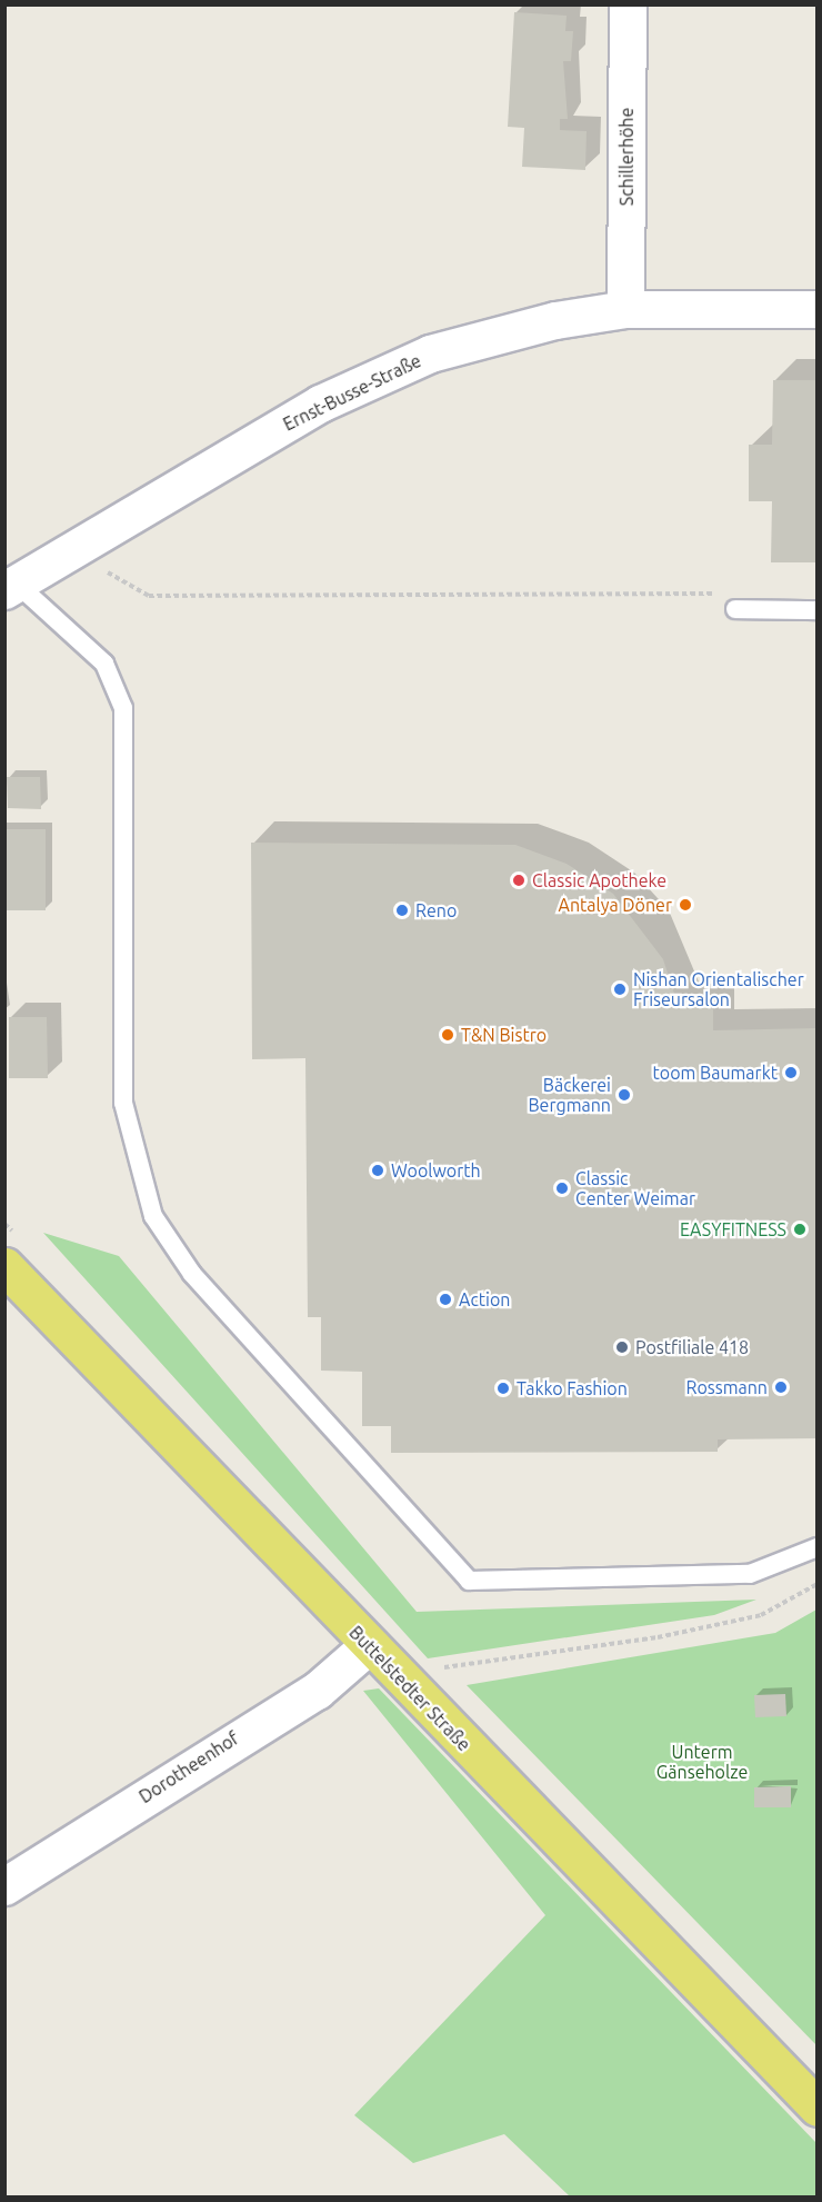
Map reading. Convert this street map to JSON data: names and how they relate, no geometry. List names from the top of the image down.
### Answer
{
  "streets": {
    "main road": ["Buttelstedter Straße"],
    "street": ["Schillerhöhe", "Ernst-Busse-Straße", "Dorotheenhof"]
  },
  "crossings": [
    ["Schillerhöhe", "Ernst-Busse-Straße"],
    ["Buttelstedter Straße", "Dorotheenhof"]
  ],
  "parks": ["Unterm Gänseholze"],
  "places": [
    "Classic Apotheke",
    "Antalya Döner",
    "Reno",
    "Nishan Orientalischer Friseursalon",
    "T&N Bistro",
    "toom Baumarkt",
    "Bäckerei Bergmann",
    "Woolworth",
    "Classic Center Weimar",
    "EASYFITNESS",
    "Action",
    "Postfiliale 418",
    "Rossmann",
    "Takko Fashion"
  ]
}
